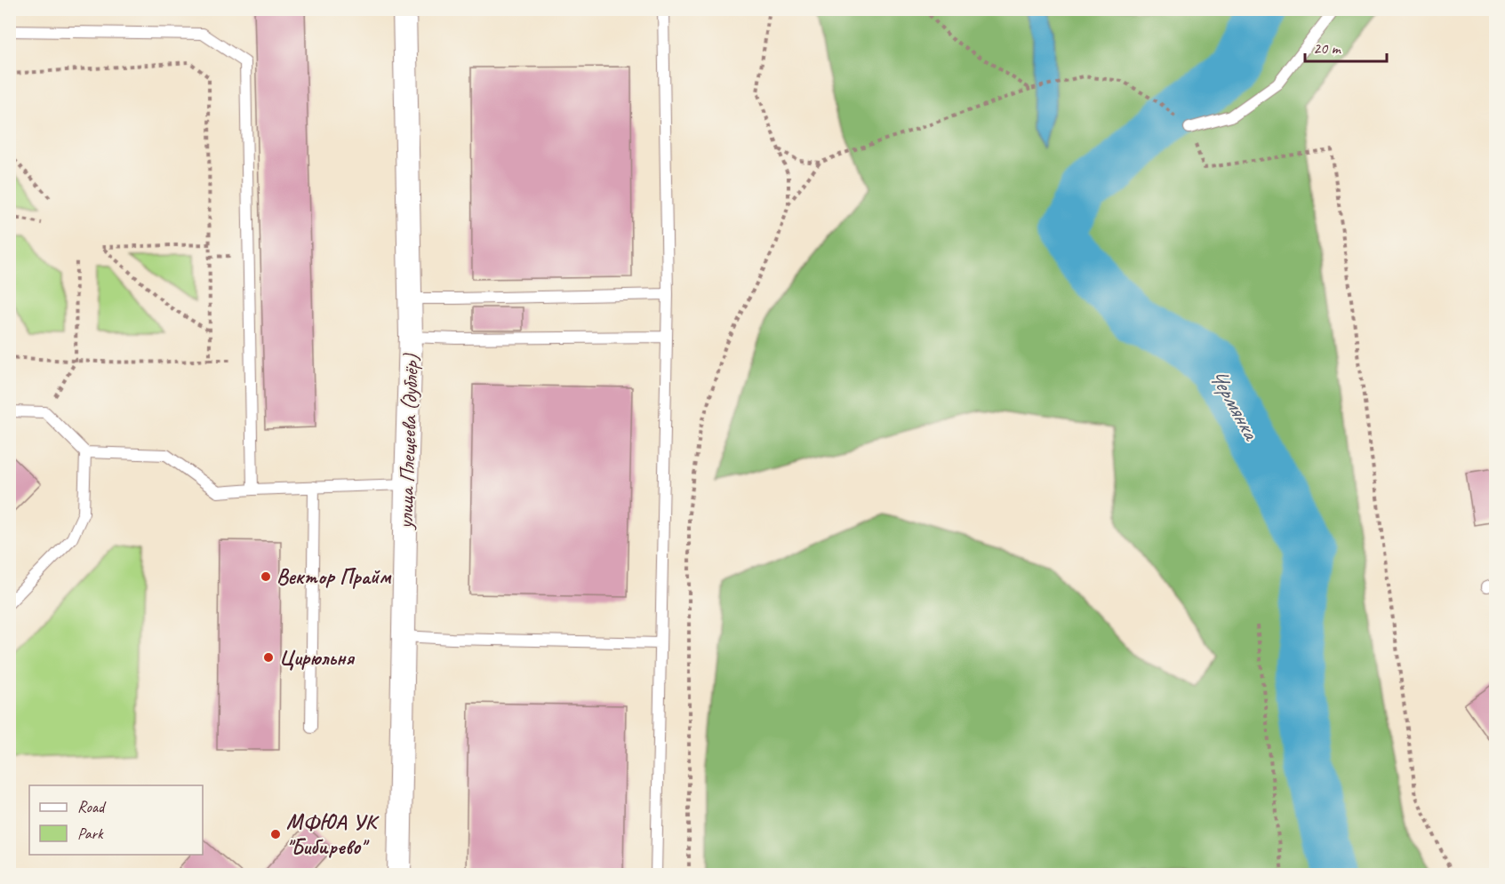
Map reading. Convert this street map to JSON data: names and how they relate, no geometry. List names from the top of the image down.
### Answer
{
  "streets": {
    "street": ["улица Плещеева (дублёр)"]
  },
  "water": ["Чермянка"],
  "places": ["Вектор Прайм", "Цирюльня", "МФЮА УК \"Бибирево\""],
  "legend": ["Road", "Park"],
  "scale_bar": "20 m"
}
